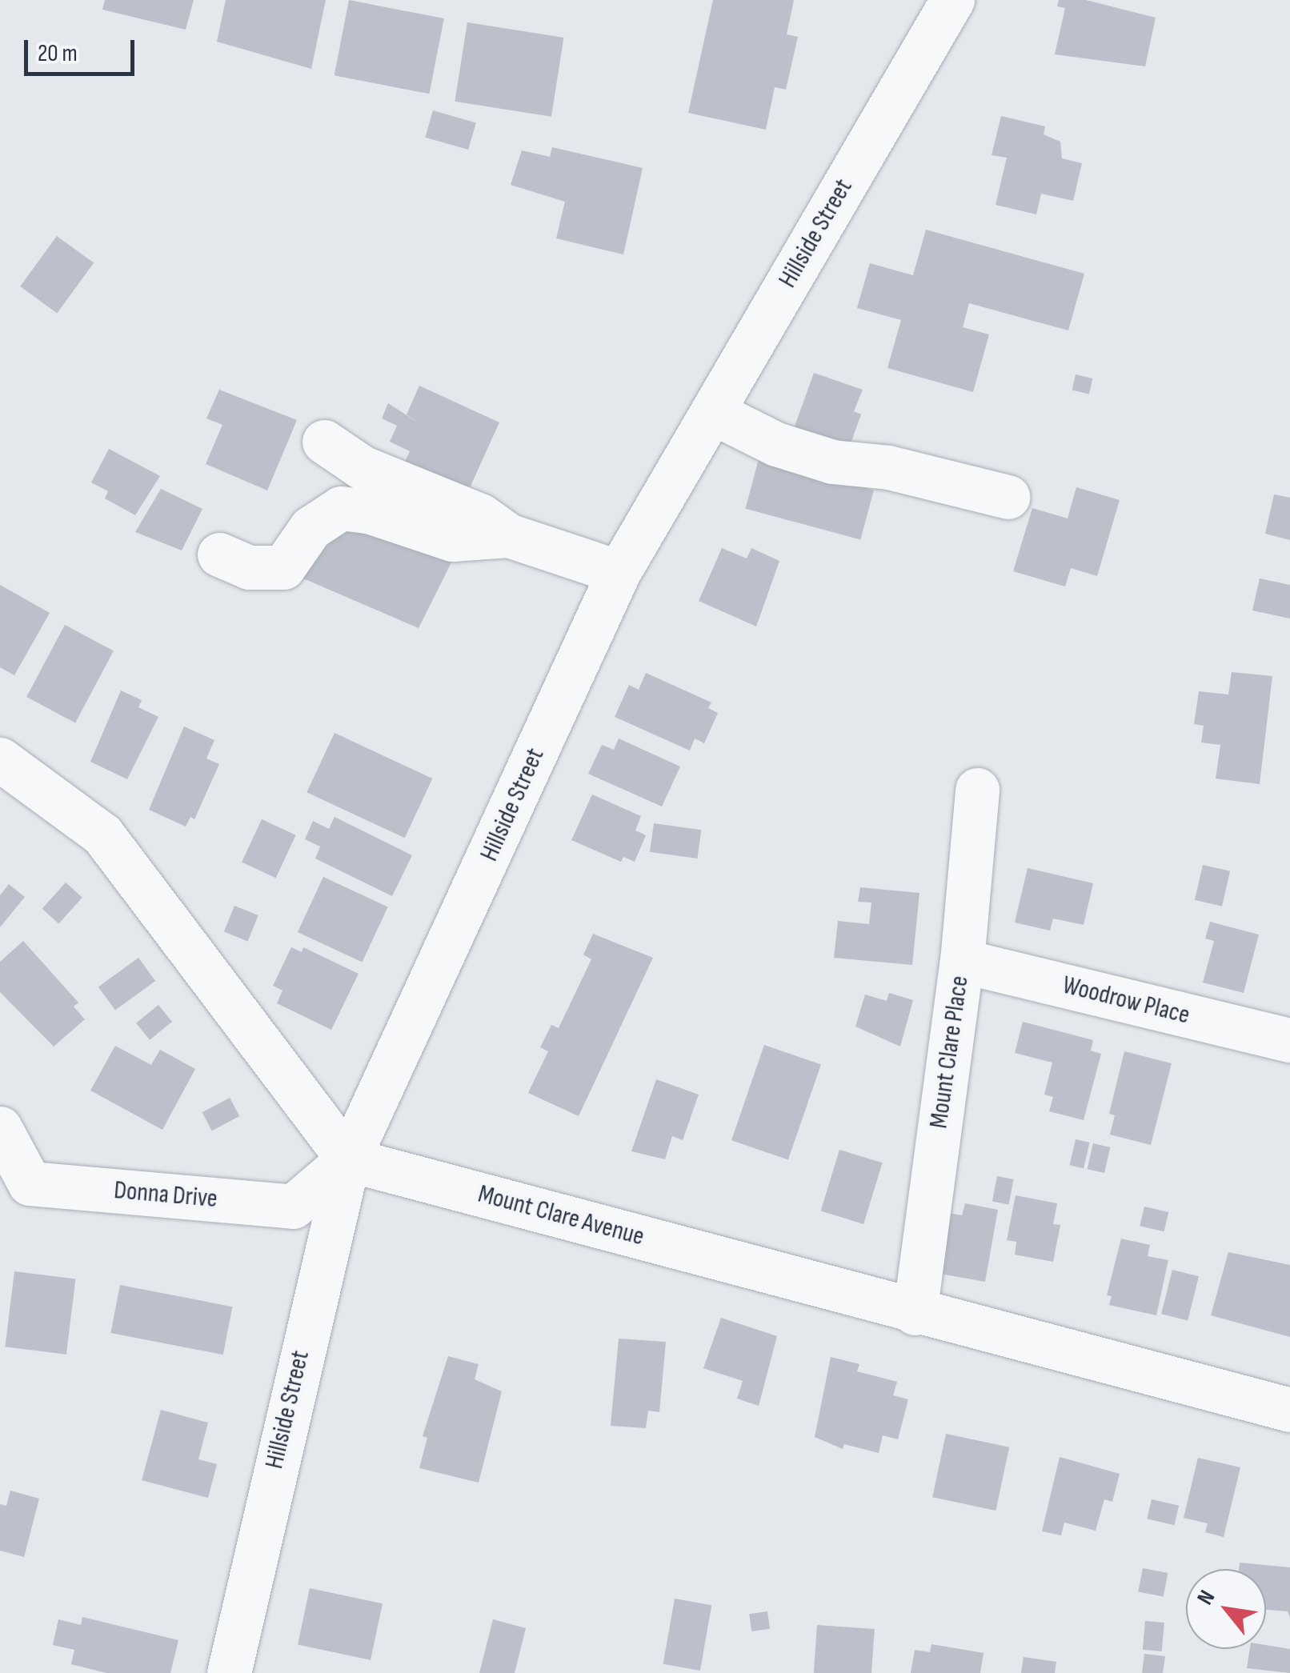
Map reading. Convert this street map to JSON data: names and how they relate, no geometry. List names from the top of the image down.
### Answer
{
  "streets": {
    "street": [
      "Hillside Street",
      "Woodrow Place",
      "Mount Clare Place",
      "Donna Drive",
      "Mount Clare Avenue"
    ]
  },
  "crossings": [
    ["Hillside Street", "Donna Drive"],
    ["Hillside Street", "Mount Clare Avenue"],
    ["Woodrow Place", "Mount Clare Place"],
    ["Mount Clare Place", "Mount Clare Avenue"],
    ["Donna Drive", "Mount Clare Avenue"]
  ],
  "scale_bar": "20 m",
  "north": "top left"
}
